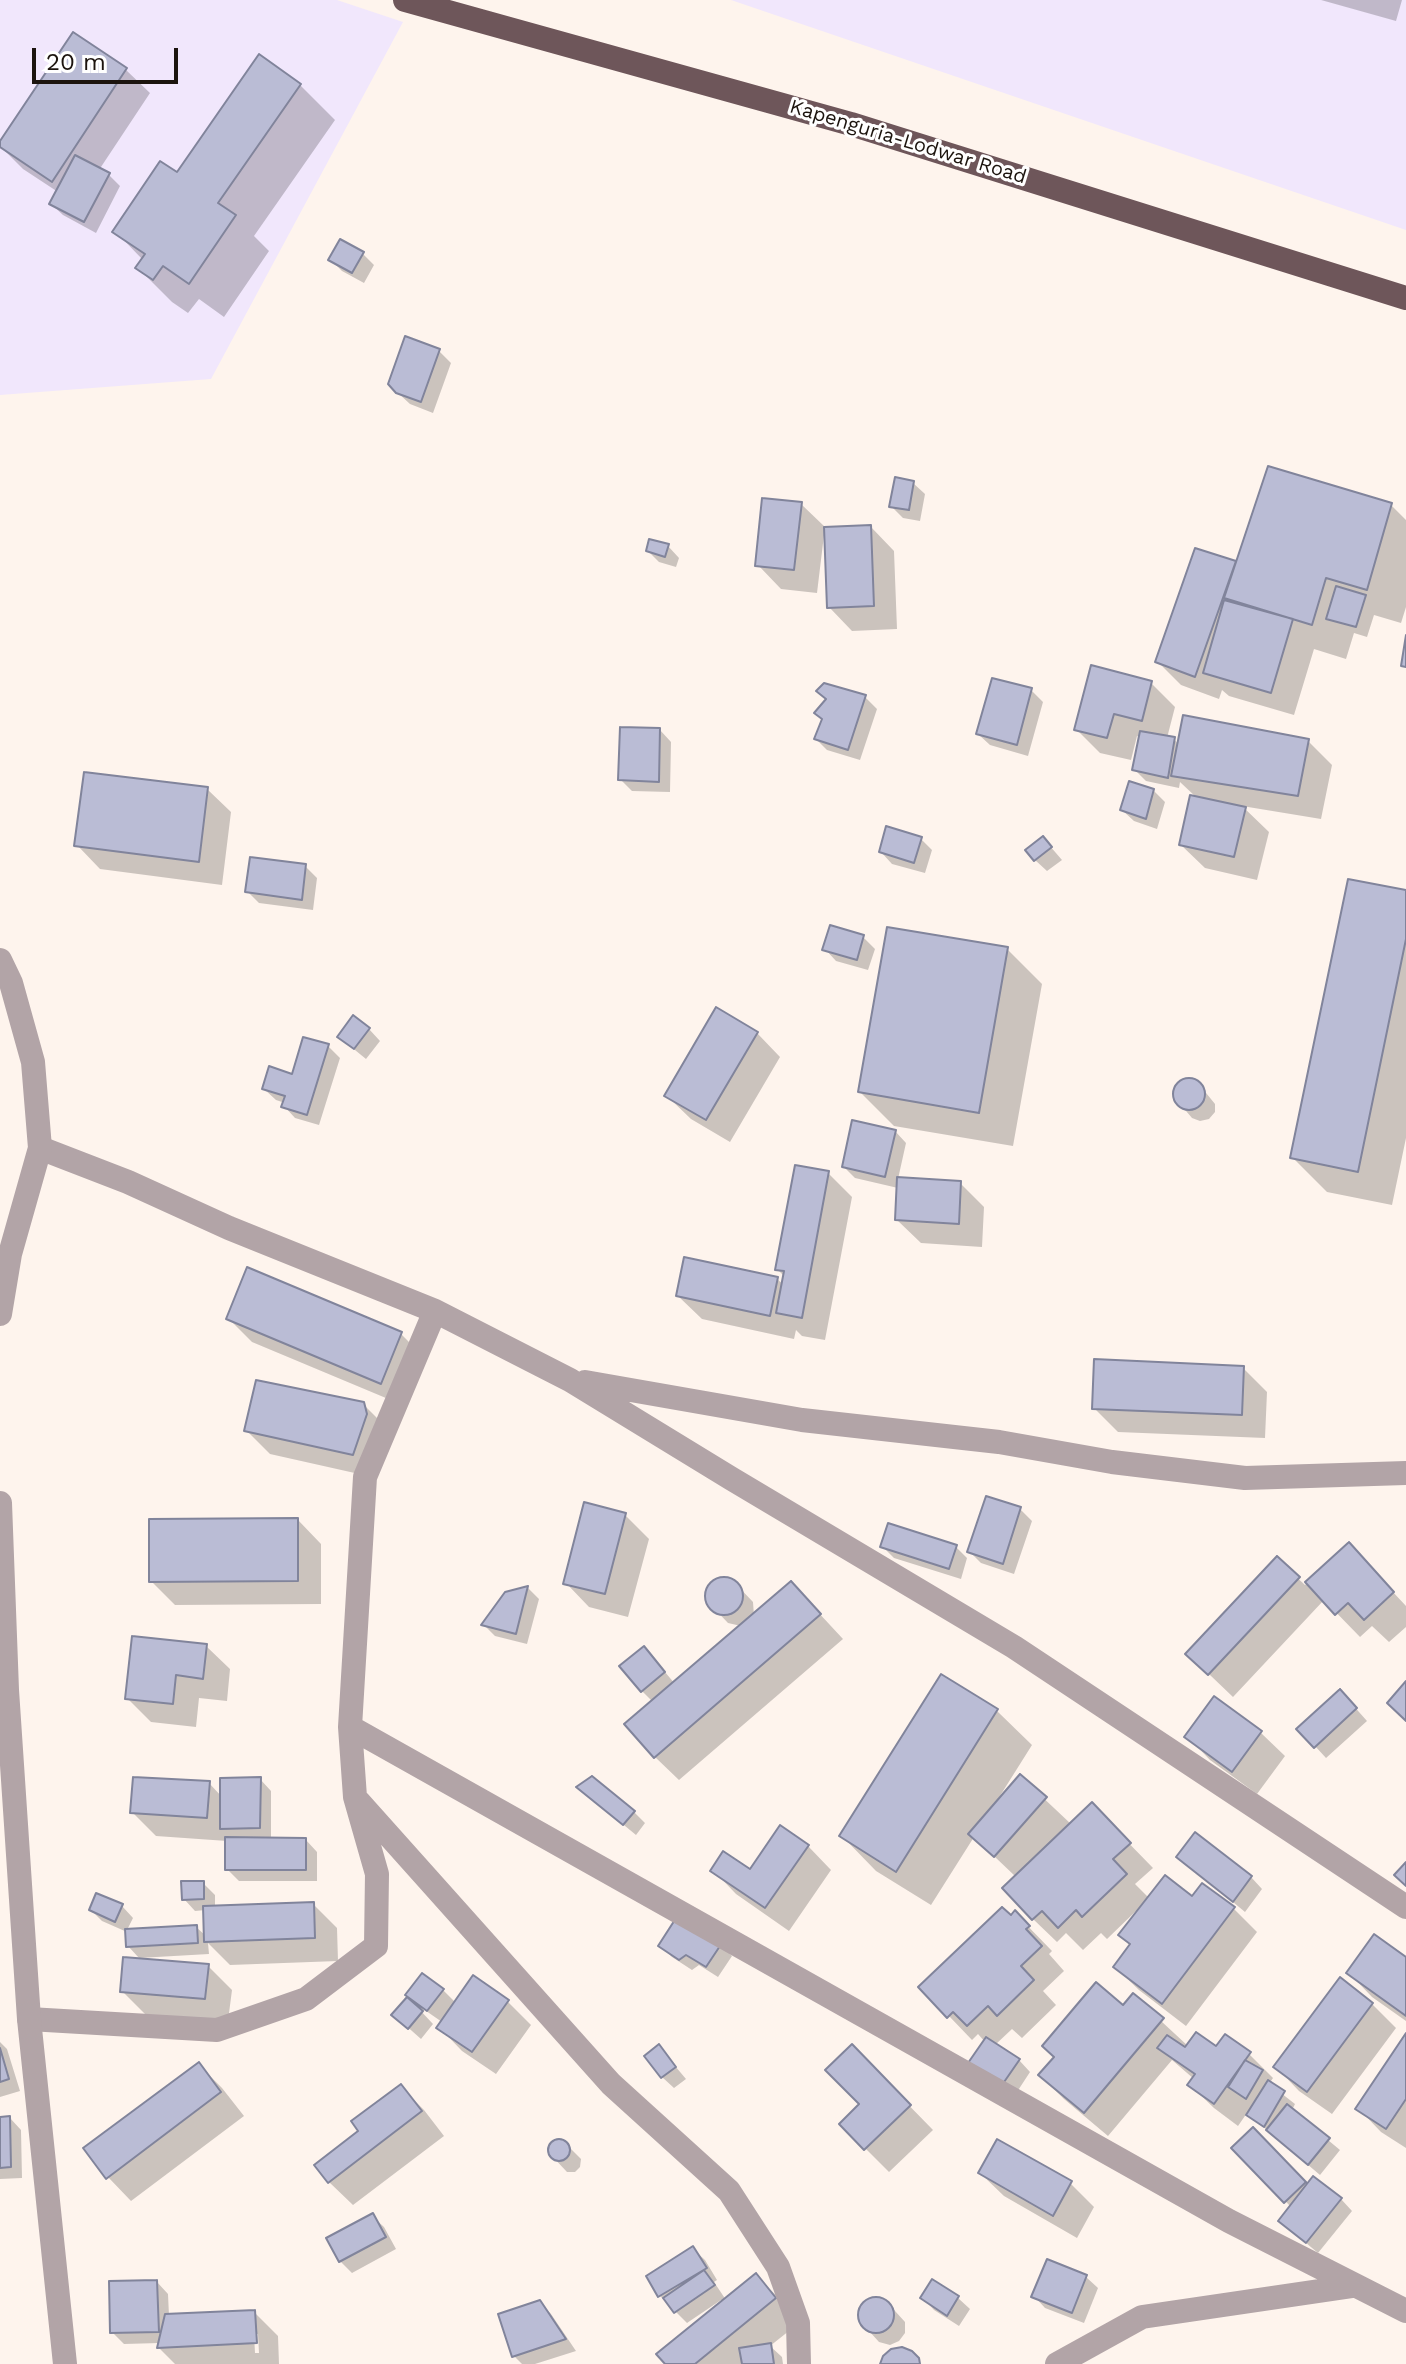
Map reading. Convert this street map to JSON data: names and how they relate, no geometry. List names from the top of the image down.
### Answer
{
  "streets": {
    "highway": ["Kapenguria-Lodwar Road"]
  },
  "scale_bar": "20 m"
}
